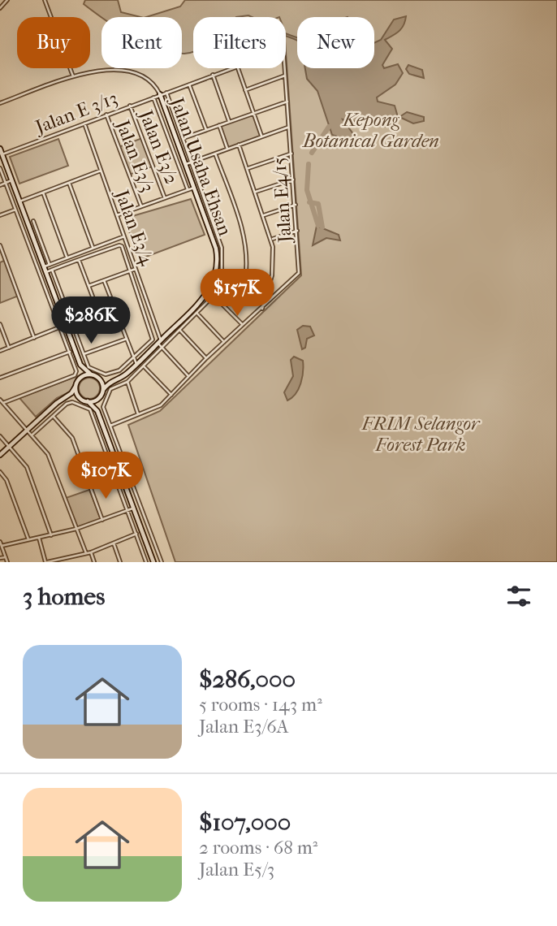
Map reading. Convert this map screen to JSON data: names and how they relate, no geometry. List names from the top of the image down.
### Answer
{
  "streets": {
    "street": [
      "Jalan E 3/13",
      "Jalan E3/2",
      "Jalan E3/3",
      "Jalan Usaha Ehsan",
      "Jalan E4/15",
      "Jalan E3/4"
    ]
  },
  "crossings": [
    ["Jalan E 3/13", "Jalan E3/2"],
    ["Jalan E 3/13", "Jalan E3/3"],
    ["Jalan E 3/13", "Jalan Usaha Ehsan"],
    ["Jalan E 3/13", "Jalan E3/4"],
    ["Jalan Usaha Ehsan", "Jalan E3/4"],
    ["Jalan E4/15", "Jalan E3/4"]
  ],
  "parks": ["Kepong Botanical Garden", "FRIM Selangor Forest Park"],
  "page": {
    "chip": [
      "Buy",
      "Rent",
      "Filters",
      "New"
    ],
    "price": ["$157K", "$286K", "$107K"],
    "heading": "3 homes",
    "list": [
      {
        "name": "$286,000",
        "note": "5 rooms · 143 m² · Jalan E3/6A"
      },
      {
        "name": "$107,000",
        "note": "2 rooms · 68 m² · Jalan E5/3"
      }
    ]
  }
}
